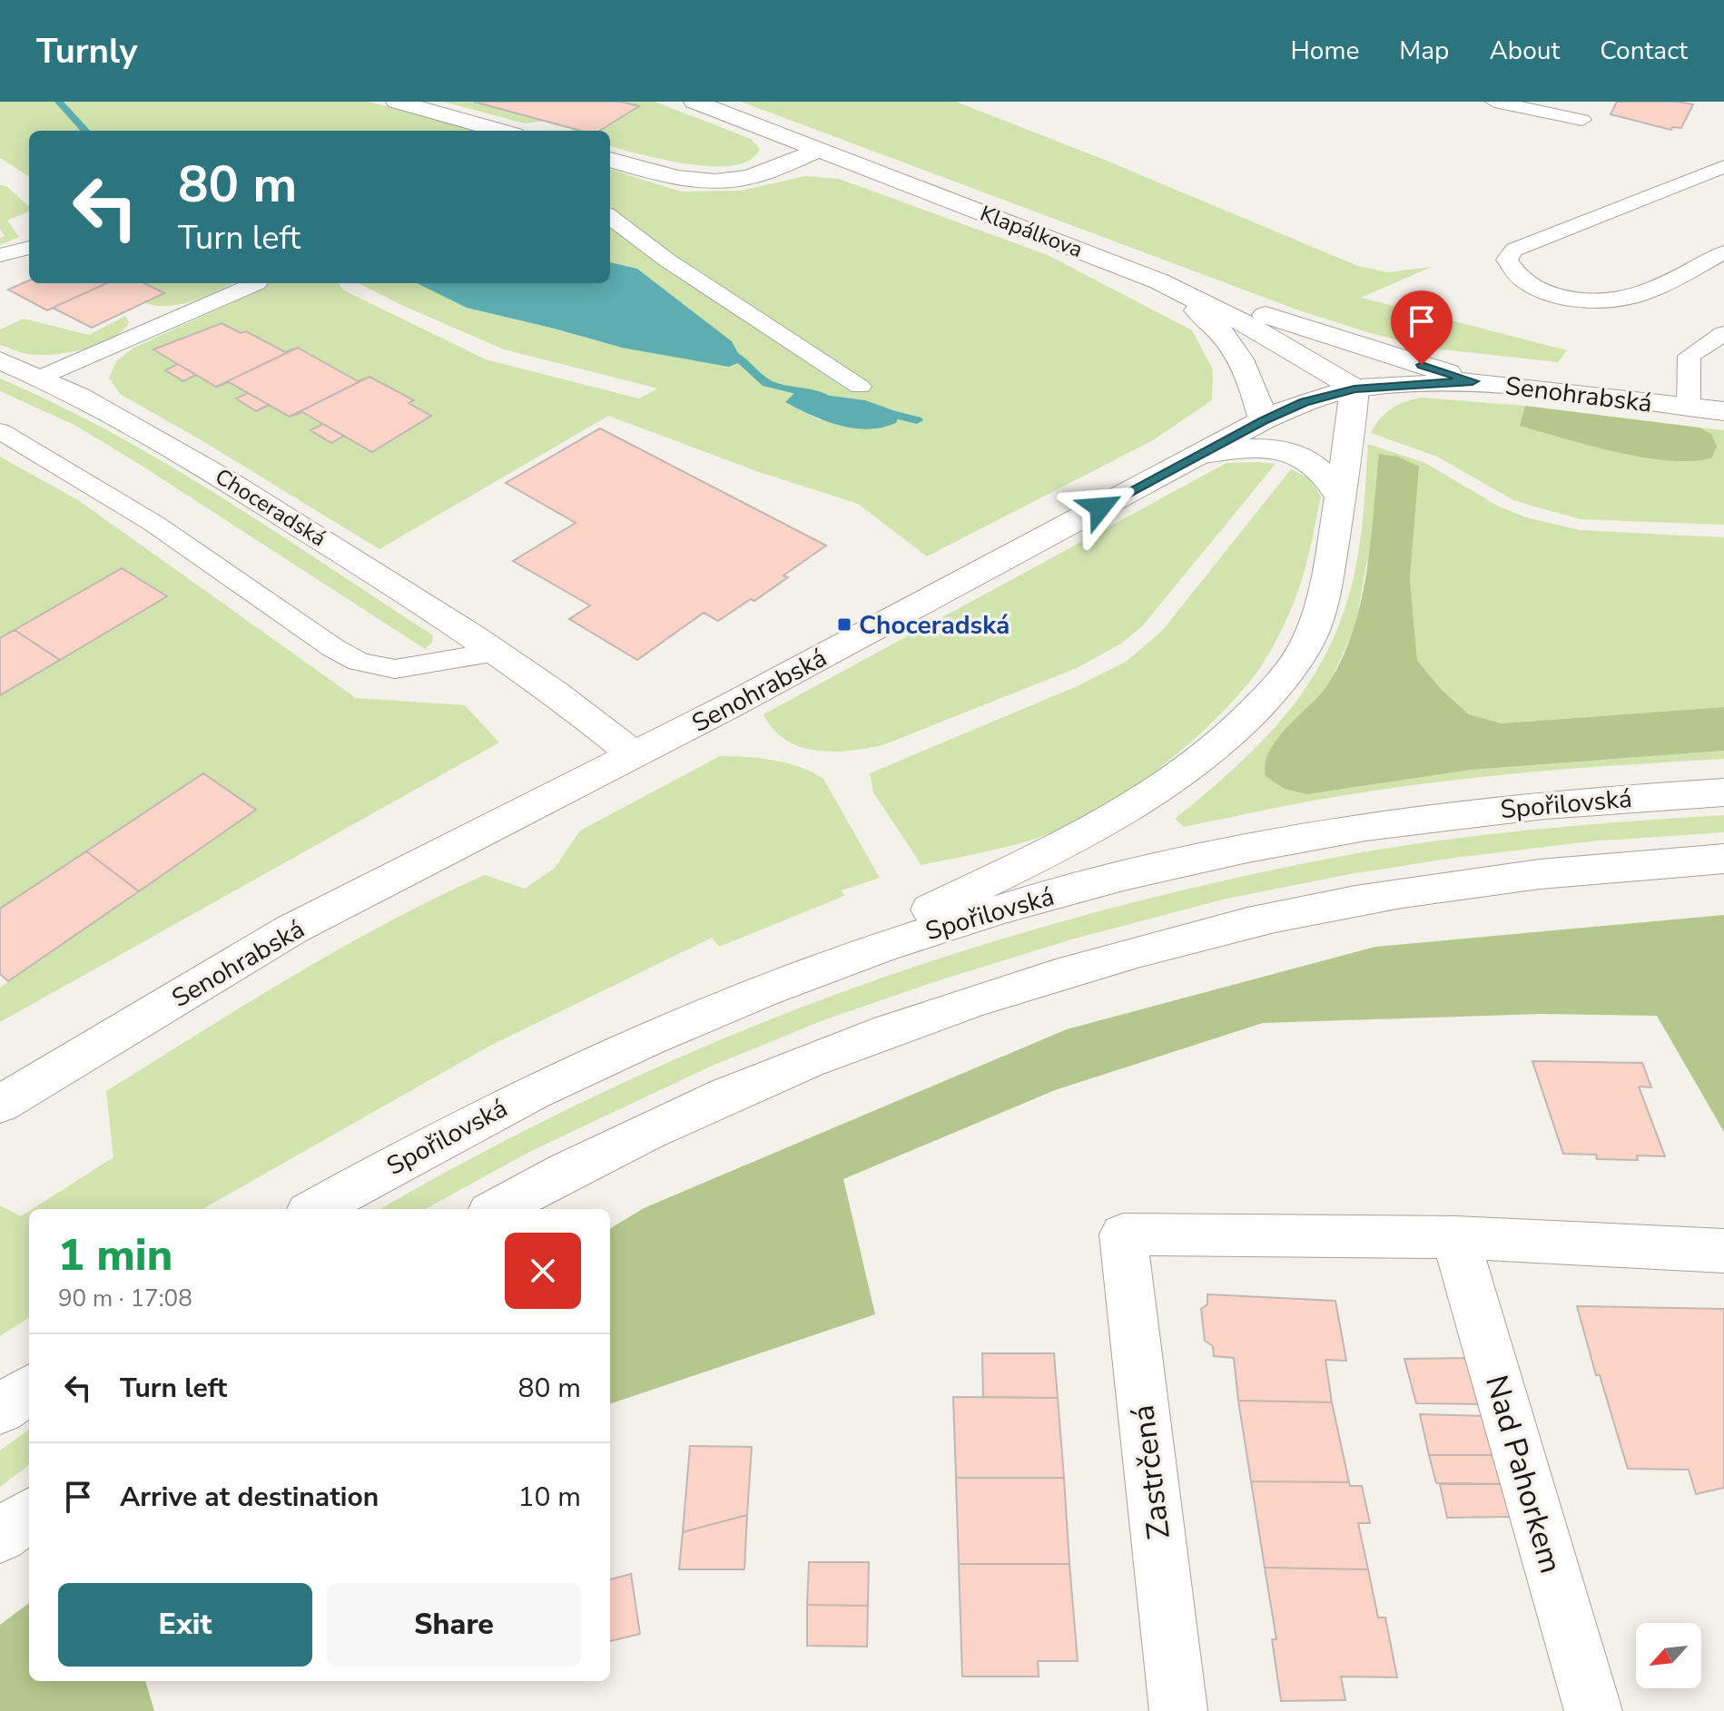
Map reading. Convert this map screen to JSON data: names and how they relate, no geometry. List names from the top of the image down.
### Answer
{
  "streets": {
    "main road": [
      "Klapálkova",
      "Senohrabská",
      "Choceradská",
      "Spořilovská",
      "Zastrčená",
      "Nad Pahorkem"
    ]
  },
  "crossings": [
    ["Klapálkova", "Senohrabská"],
    ["Senohrabská", "Choceradská"],
    ["Zastrčená", "Nad Pahorkem"]
  ],
  "places": {
    "transit": ["Choceradská"]
  },
  "north": "bottom left",
  "page": {
    "header": "Turnly",
    "nav": [
      "Home",
      "Map",
      "About",
      "Contact"
    ],
    "turn": ["80 m", "Turn left"],
    "heading": ["1 min", "90 m · 17:08"],
    "list": [
      {
        "name": "Turn left",
        "value": "80 m"
      },
      {
        "name": "Arrive at destination",
        "value": "10 m"
      }
    ],
    "buttons": ["Exit", "Share"]
  }
}
